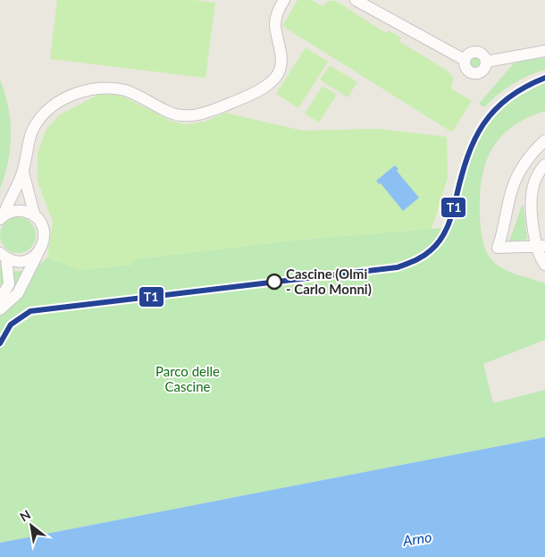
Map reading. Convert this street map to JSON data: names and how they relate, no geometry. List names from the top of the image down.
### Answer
{
  "water": ["Arno"],
  "parks": ["Parco delle Cascine"],
  "places": ["Cascine (Olmi - Carlo Monni)"],
  "lines": ["transit line T1"],
  "north": "top left"
}
